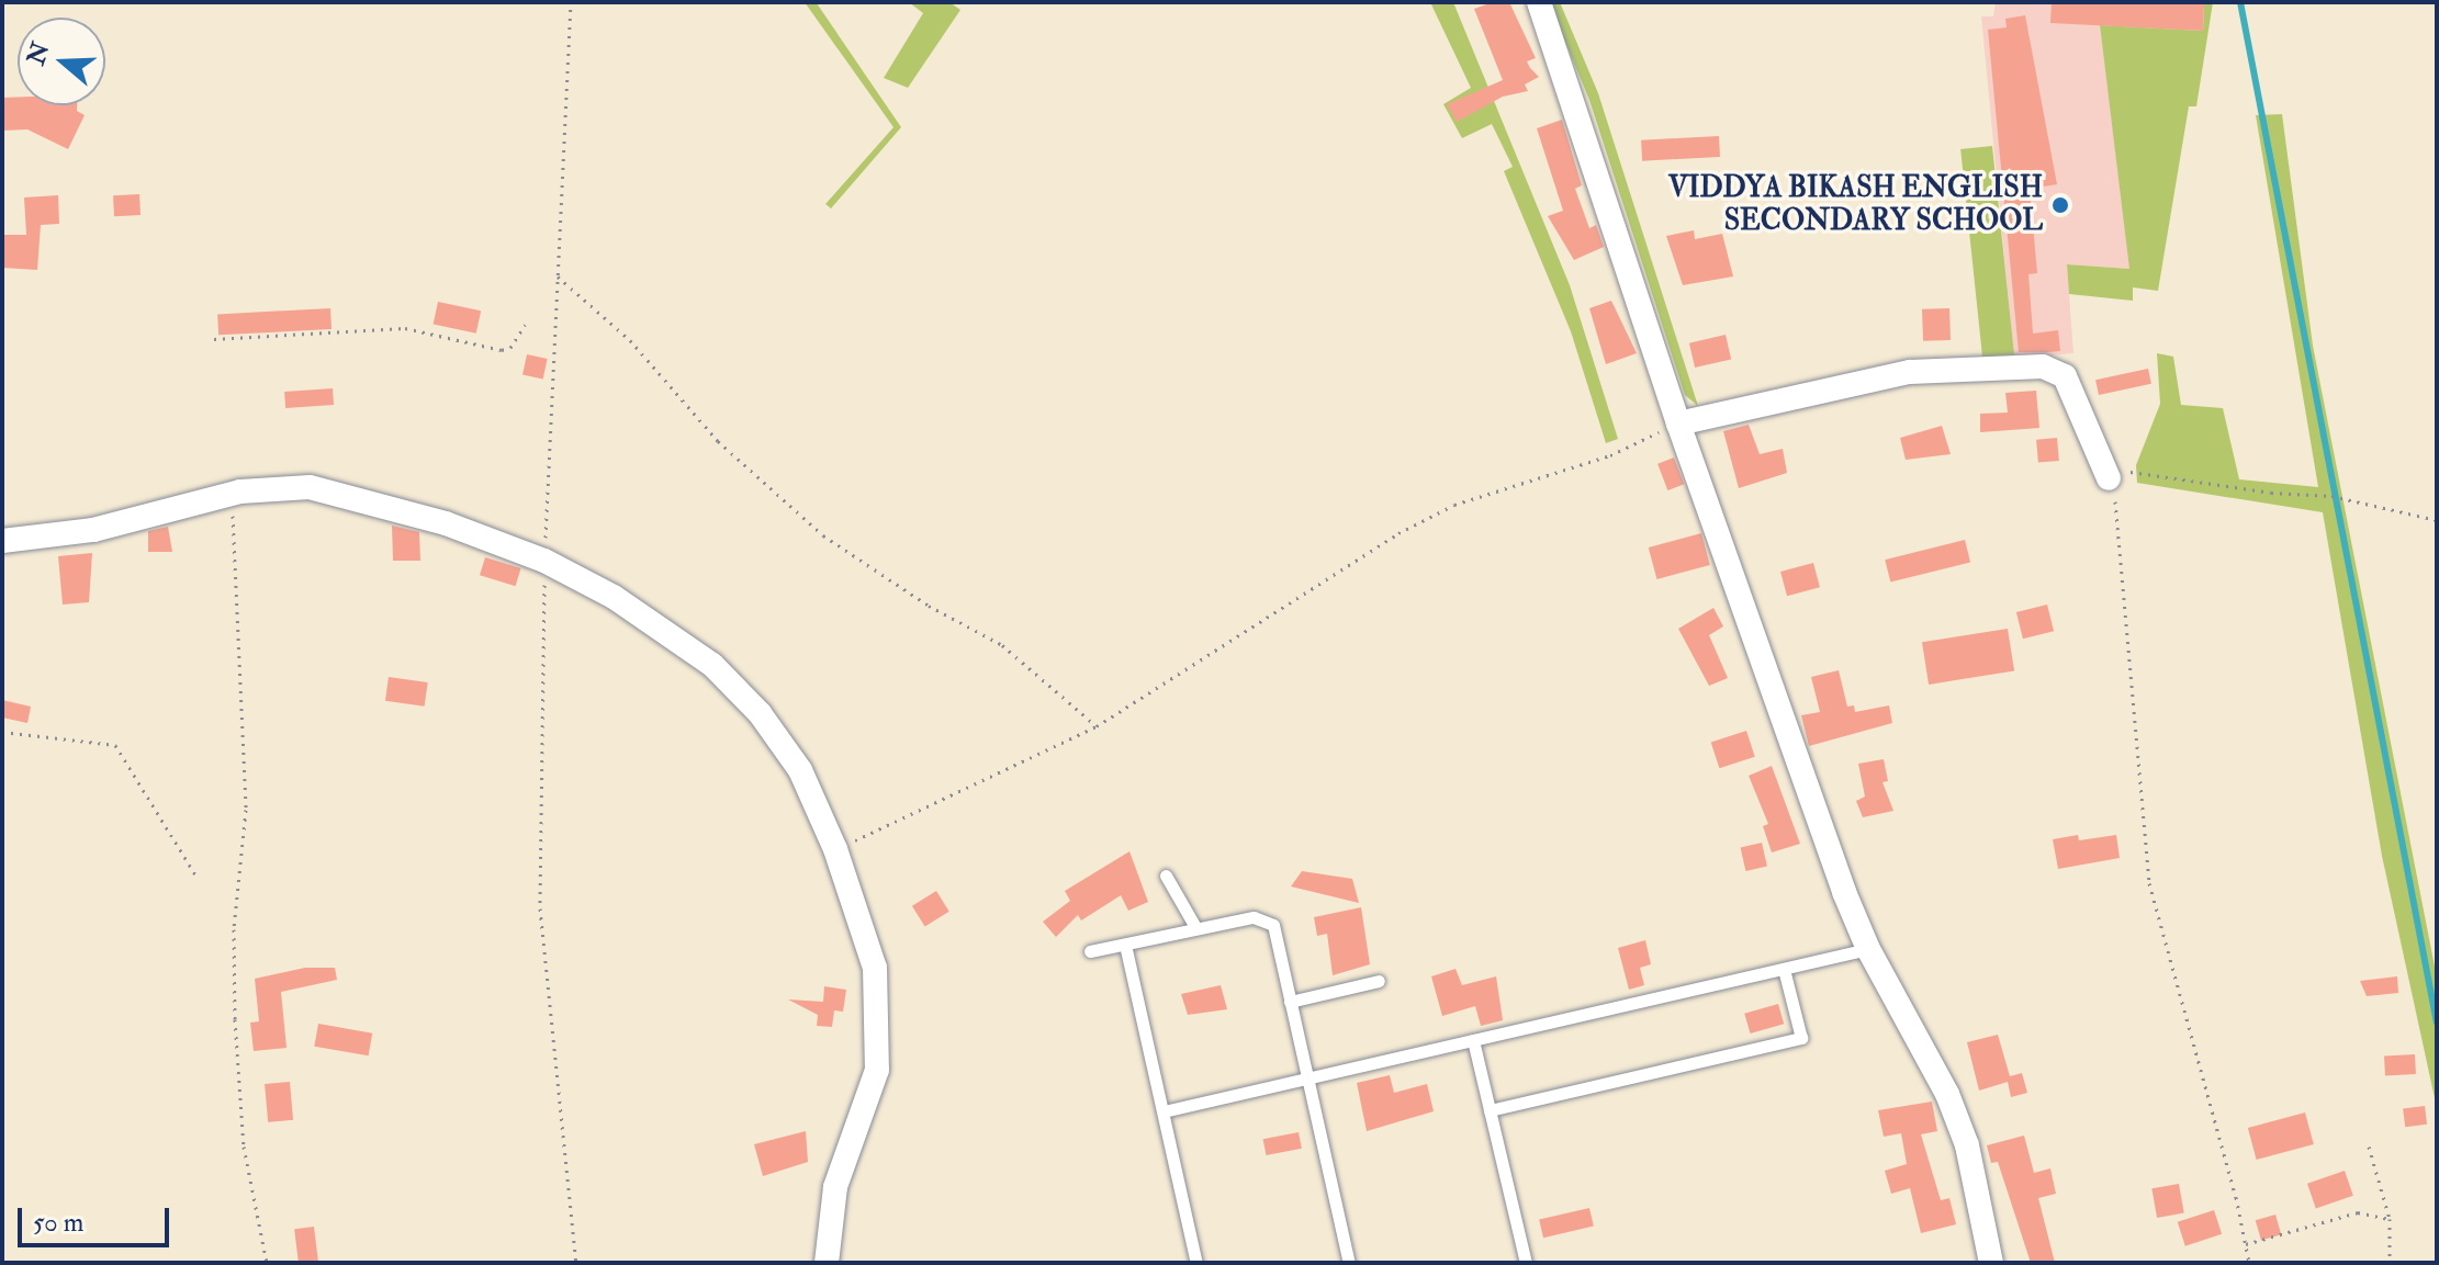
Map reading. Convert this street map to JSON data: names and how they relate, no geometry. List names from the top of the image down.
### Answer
{
  "places": ["VIDDYA BIKASH ENGLISH SECONDARY SCHOOL"],
  "scale_bar": "50 m",
  "north": "left"
}
